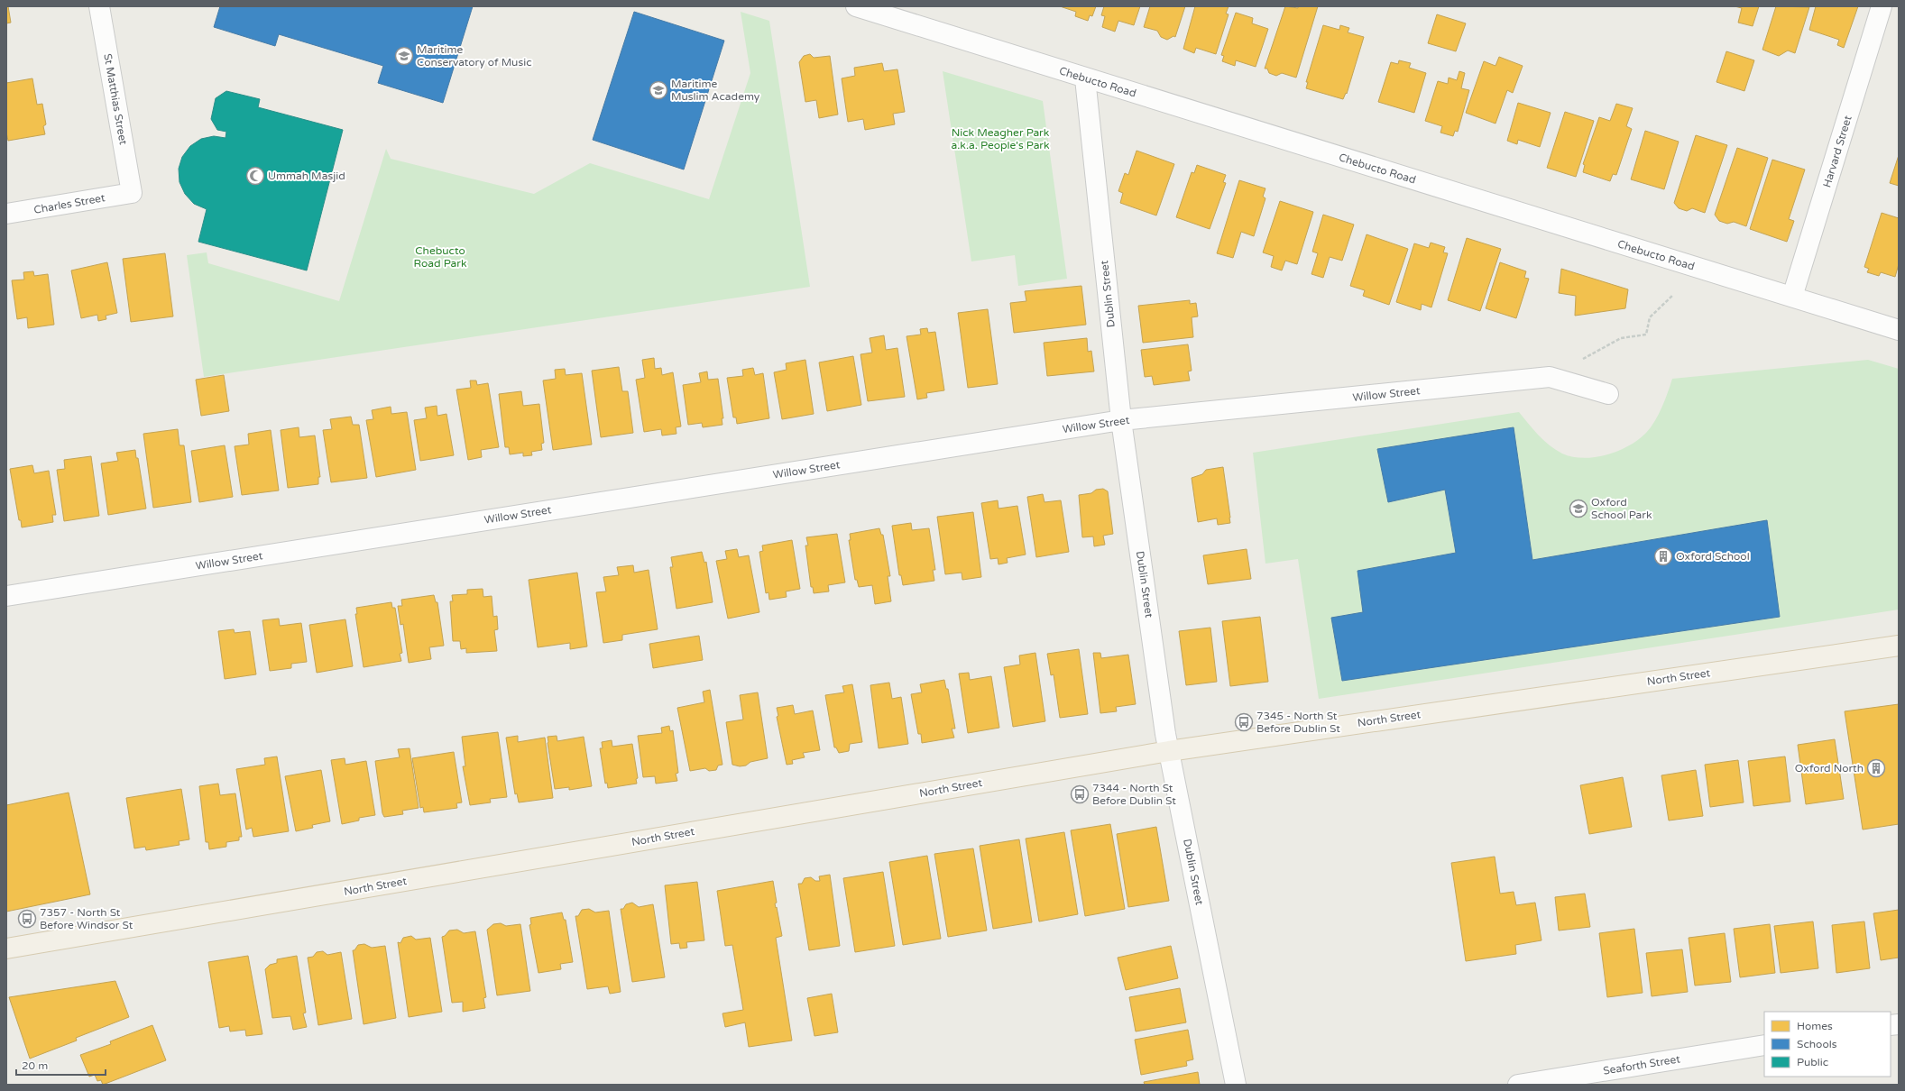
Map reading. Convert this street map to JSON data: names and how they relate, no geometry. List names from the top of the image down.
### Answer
{
  "streets": {
    "main road": ["North Street"],
    "street": [
      "Chebucto Road",
      "St Matthias Street",
      "Harvard Street",
      "Charles Street",
      "Dublin Street",
      "Willow Street",
      "Seaforth Street"
    ]
  },
  "crossings": [
    ["Chebucto Road", "Harvard Street"],
    ["Chebucto Road", "Dublin Street"],
    ["St Matthias Street", "Charles Street"],
    ["Dublin Street", "Willow Street"],
    ["Dublin Street", "North Street"]
  ],
  "parks": ["Nick Meagher Park a.k.a. People's Park", "Chebucto Road Park"],
  "places": {
    "school or university": ["Maritime Conservatory of Music", "Maritime Muslim Academy", "Oxford School Park"],
    "mosque": ["Ummah Masjid"],
    "building": ["Oxford School", "Oxford North"],
    "bus stop": ["7345 - North St Before Dublin St", "7344 - North St Before Dublin St", "7357 - North St Before Windsor St"]
  },
  "legend": ["Homes", "Schools", "Public"],
  "scale_bar": "20 m"
}
